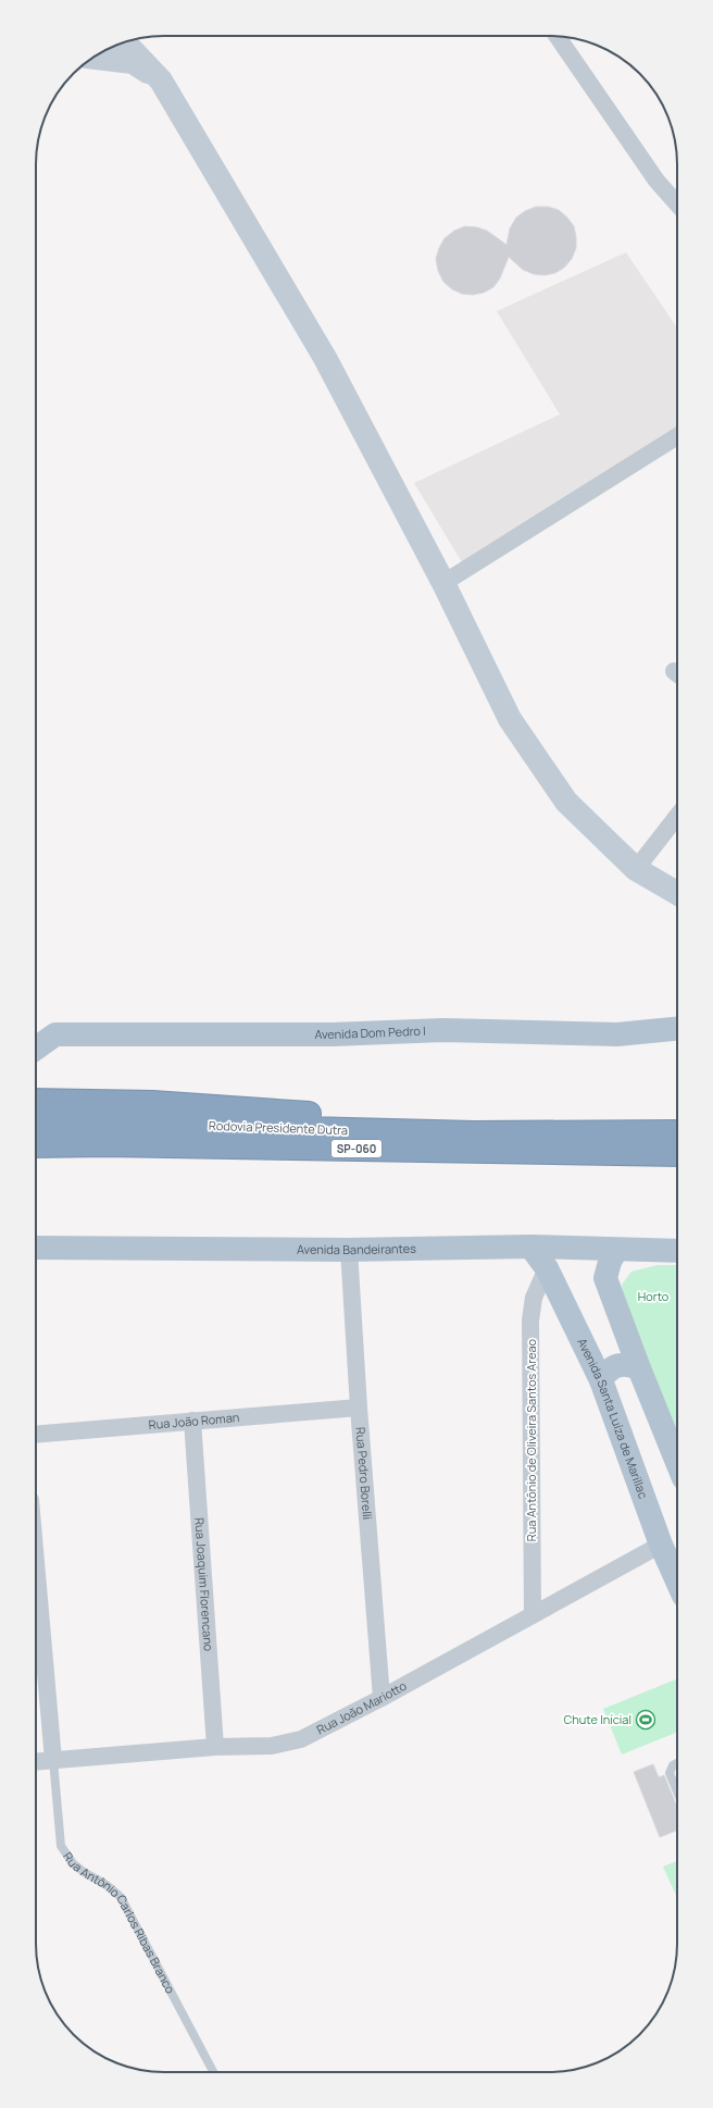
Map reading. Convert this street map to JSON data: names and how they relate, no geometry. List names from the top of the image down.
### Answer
{
  "streets": {
    "highway": ["Rodovia Presidente Dutra", "SP-060"],
    "main road": ["Avenida Dom Pedro I", "Avenida Bandeirantes", "Avenida Santa Luíza de Marillac"],
    "street": [
      "Rua João Roman",
      "Rua Antônio de Oliveira Santos Areao",
      "Rua Pedro Borelli",
      "Rua Joaquim Florencano",
      "Rua João Mariotto",
      "Rua Antônio Carlos Ribas Branco"
    ]
  },
  "crossings": [
    ["Avenida Bandeirantes", "Avenida Santa Luíza de Marillac"],
    ["Avenida Bandeirantes", "Rua Pedro Borelli"],
    ["Avenida Santa Luíza de Marillac", "Rua Antônio de Oliveira Santos Areao"],
    ["Avenida Santa Luíza de Marillac", "Rua João Mariotto"],
    ["Rua João Roman", "Rua Pedro Borelli"],
    ["Rua João Roman", "Rua Joaquim Florencano"],
    ["Rua Antônio de Oliveira Santos Areao", "Rua João Mariotto"],
    ["Rua Pedro Borelli", "Rua João Mariotto"],
    ["Rua Joaquim Florencano", "Rua João Mariotto"],
    ["Rua João Mariotto", "Rua Antônio Carlos Ribas Branco"]
  ],
  "parks": ["Horto"],
  "places": {
    "sports": ["Chute Inícial"]
  }
}
